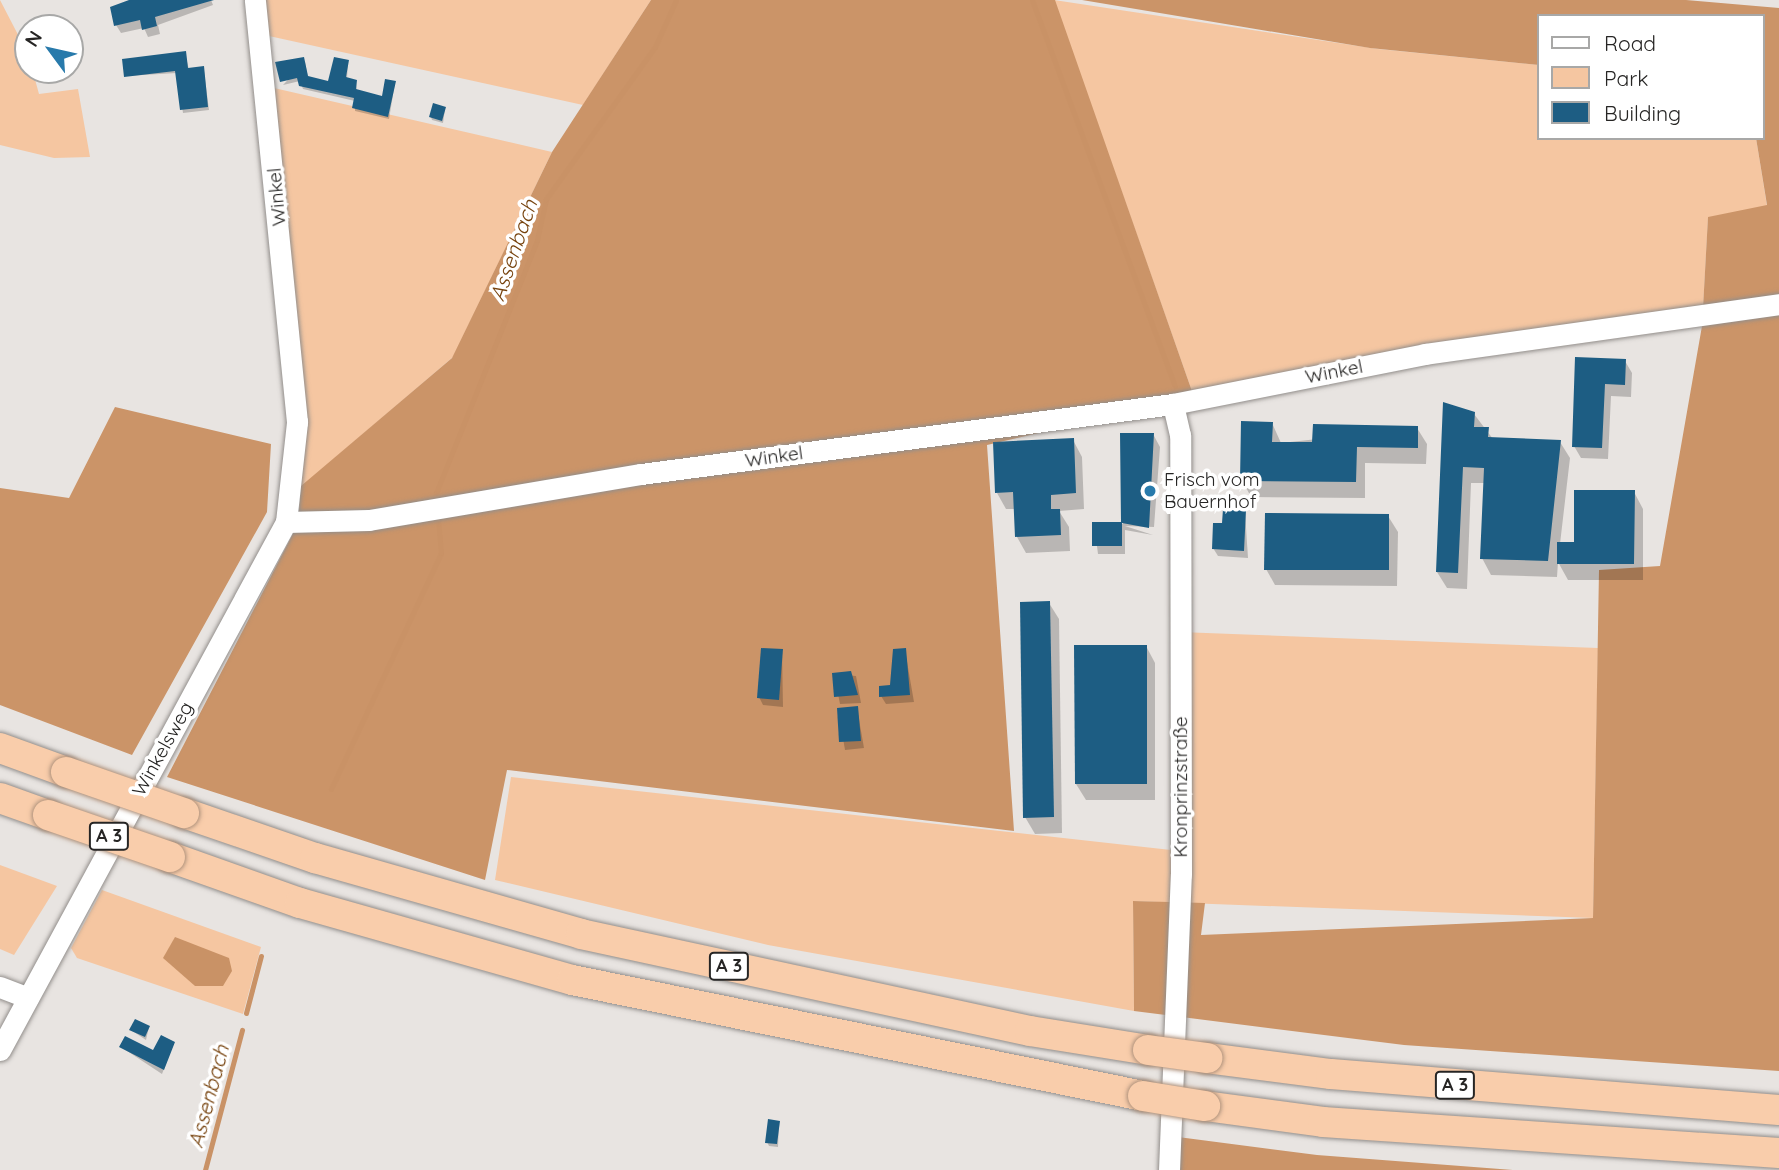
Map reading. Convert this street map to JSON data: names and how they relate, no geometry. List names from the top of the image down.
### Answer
{
  "streets": {
    "highway": ["A 3"],
    "street": ["Winkel", "Winkelsweg", "Kronprinzstraße"]
  },
  "crossings": [
    ["Winkel", "Winkelsweg"],
    ["Winkel", "Kronprinzstraße"]
  ],
  "water": ["Assenbach"],
  "places": ["Frisch vom Bauernhof"],
  "legend": ["Road", "Park", "Building"],
  "north": "top left"
}
